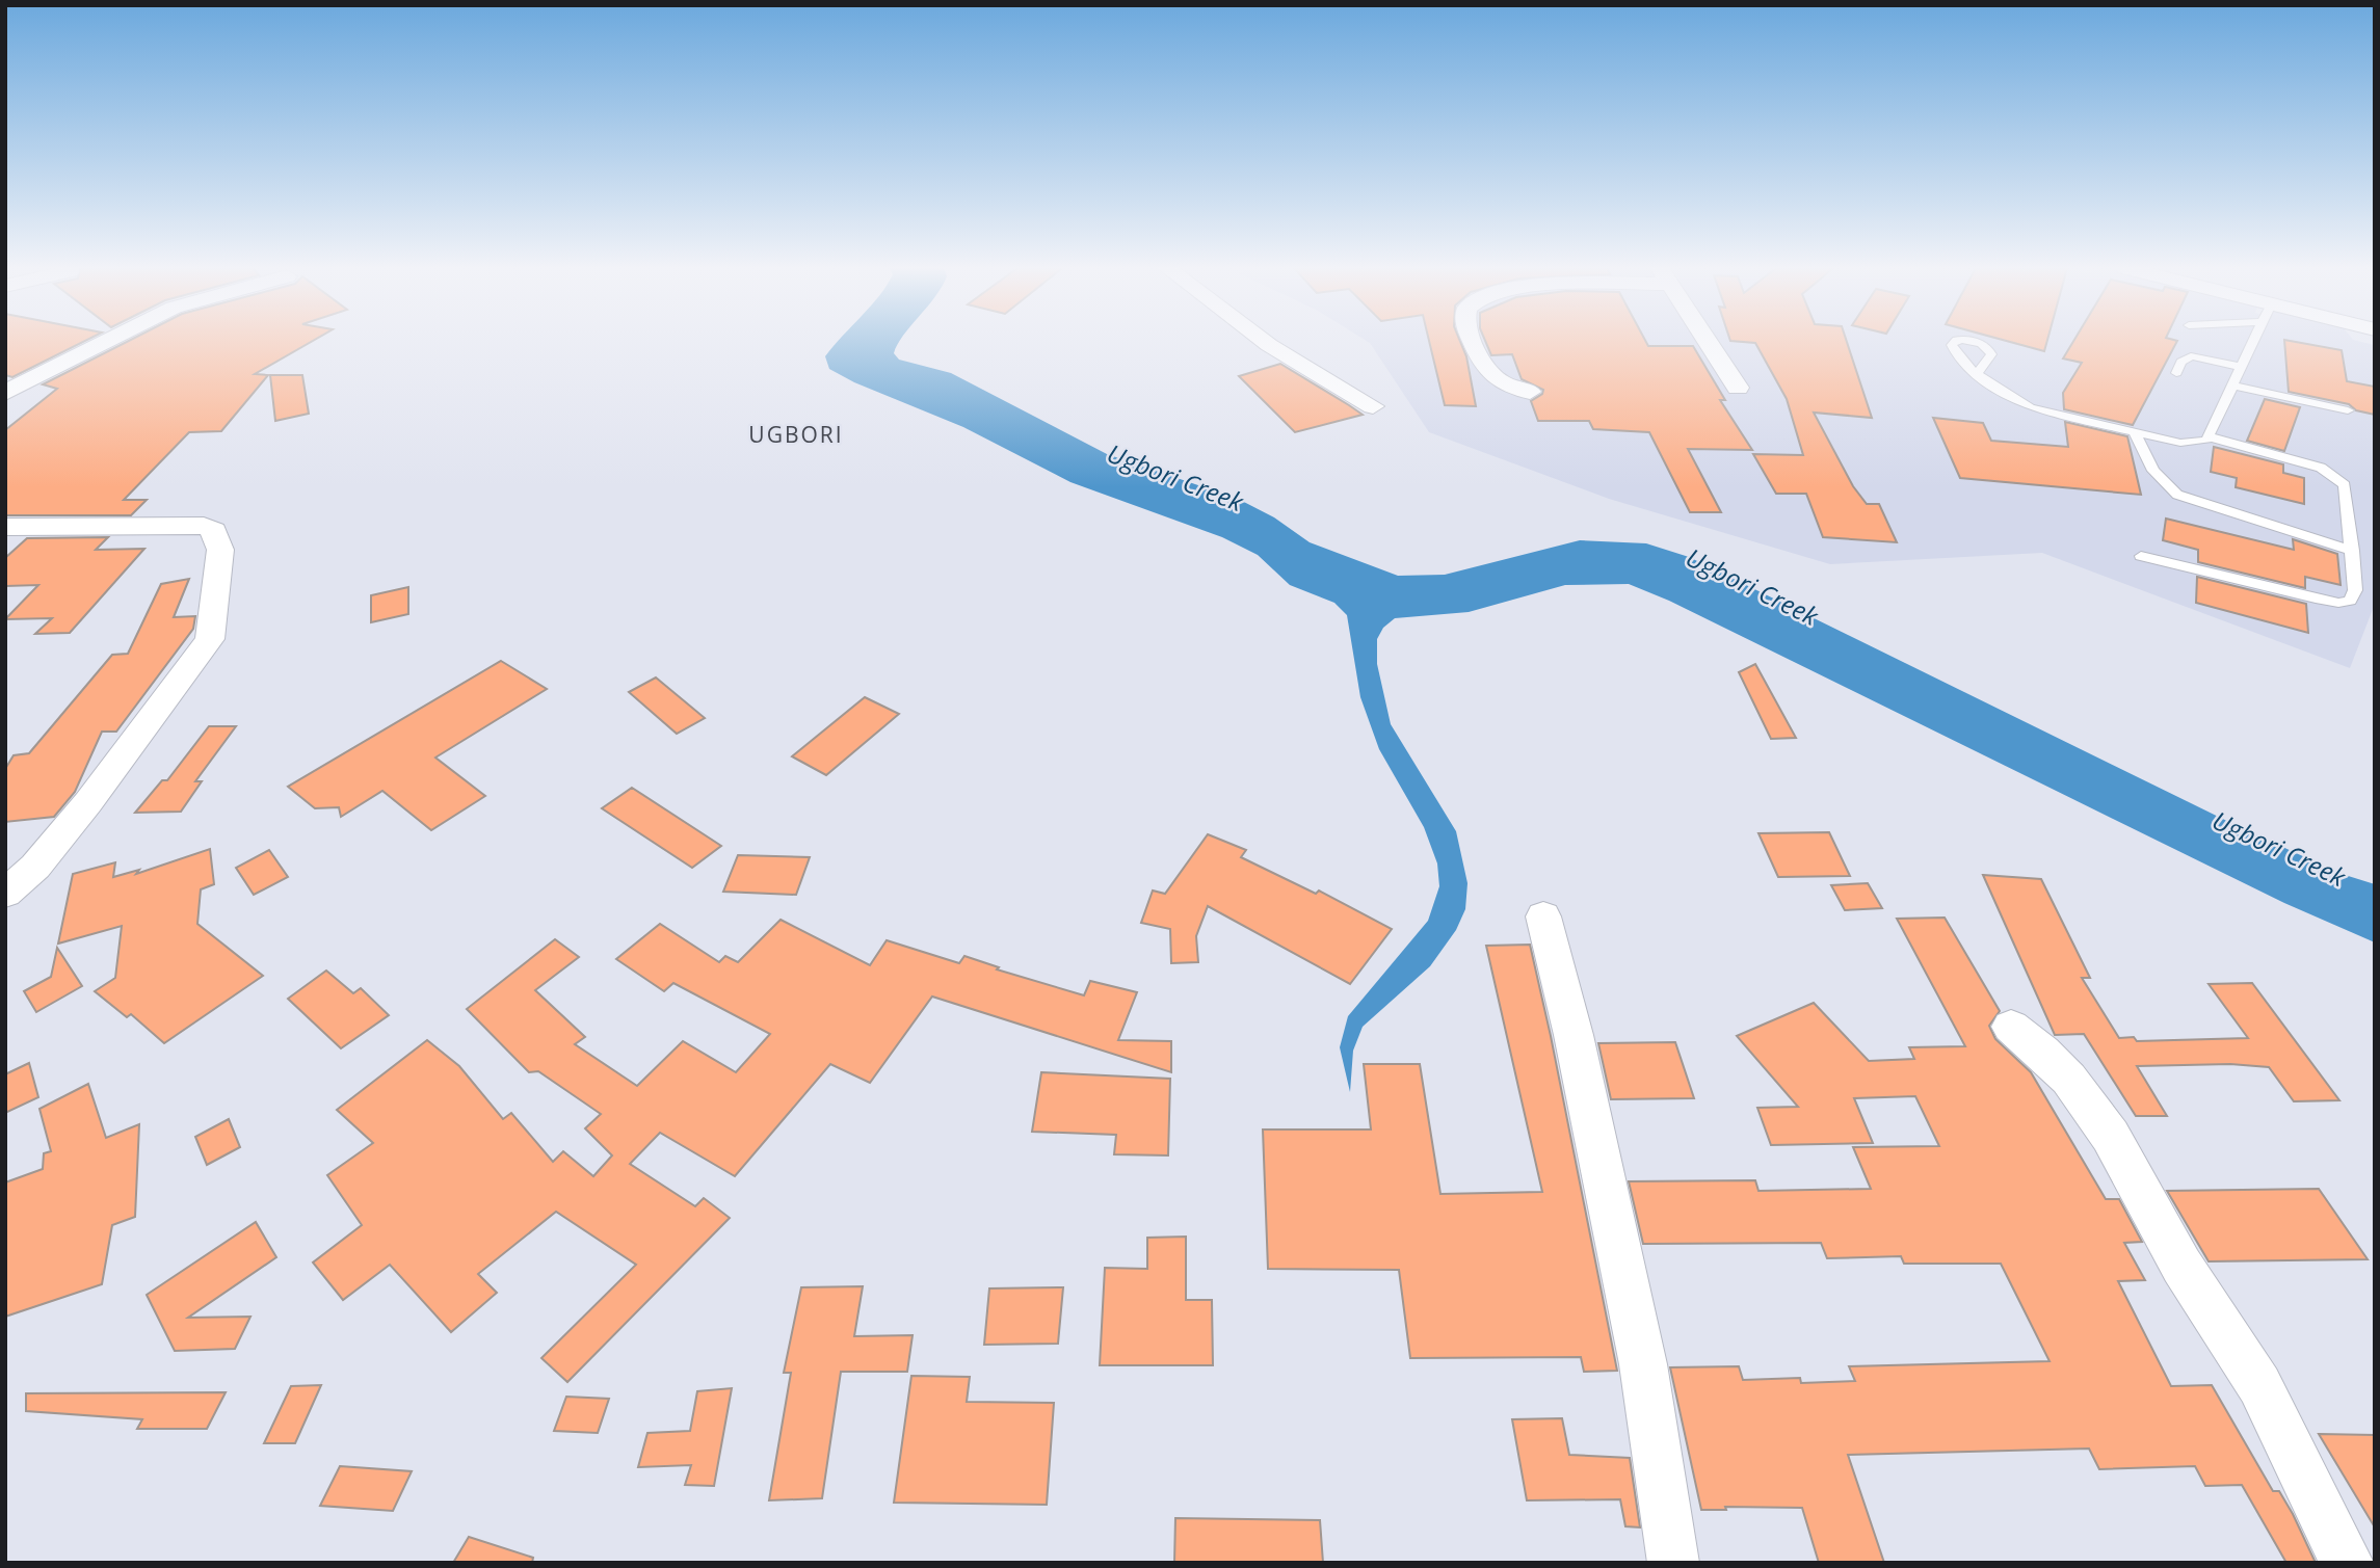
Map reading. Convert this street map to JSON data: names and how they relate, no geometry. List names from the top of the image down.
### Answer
{
  "districts": ["UGBORI"],
  "water": ["Ugbori Creek"]
}
